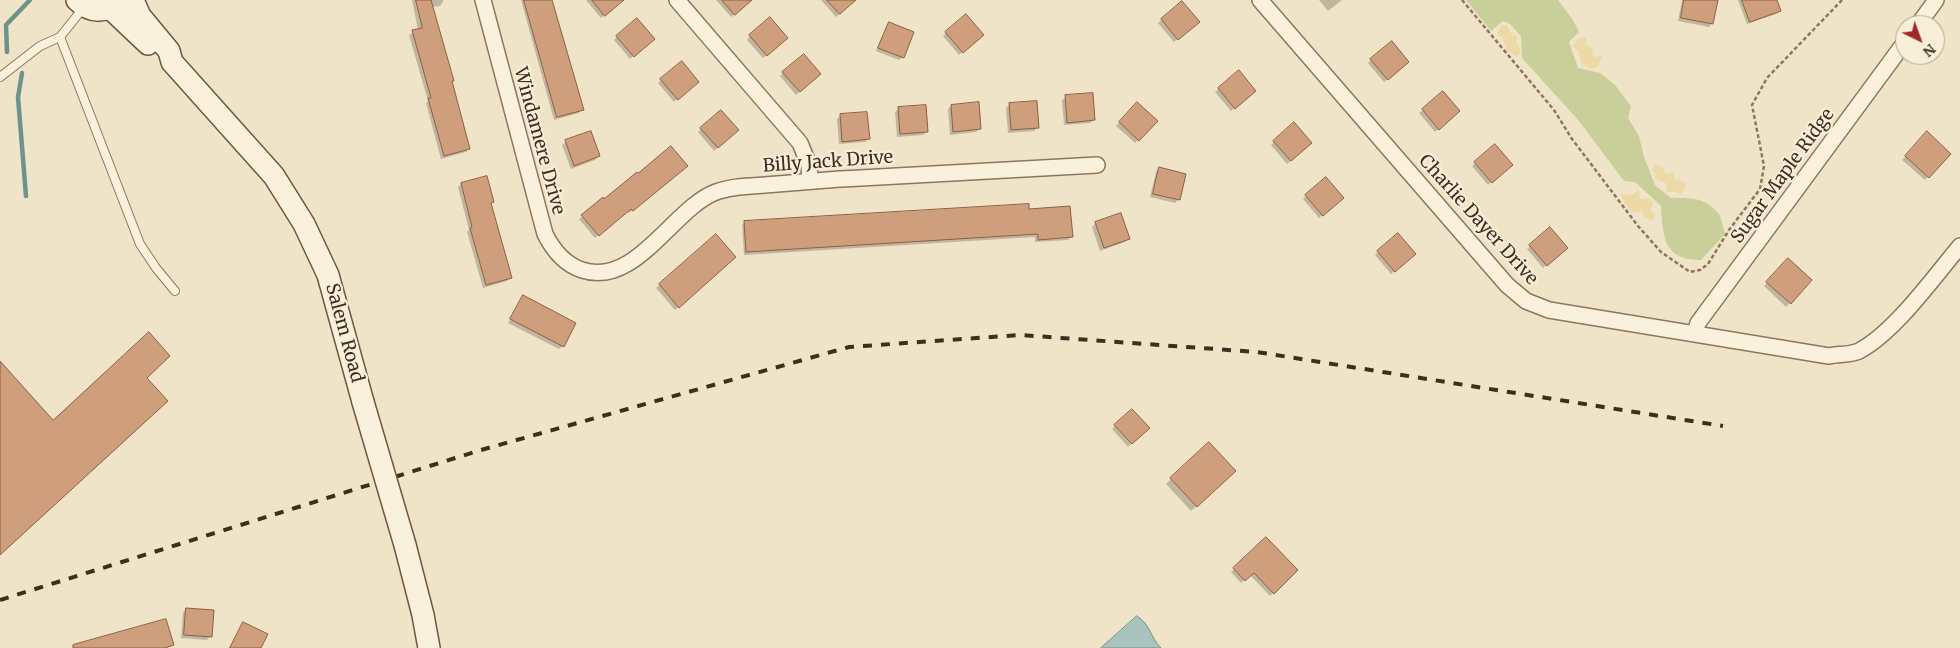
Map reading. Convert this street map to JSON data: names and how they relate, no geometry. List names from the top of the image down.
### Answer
{
  "streets": {
    "main road": ["Salem Road"],
    "street": [
      "Windamere Drive",
      "Billy Jack Drive",
      "Sugar Maple Ridge",
      "Charlie Dayer Drive"
    ]
  },
  "crossings": [
    ["Windamere Drive", "Billy Jack Drive"],
    ["Sugar Maple Ridge", "Charlie Dayer Drive"]
  ],
  "north": "bottom right"
}
